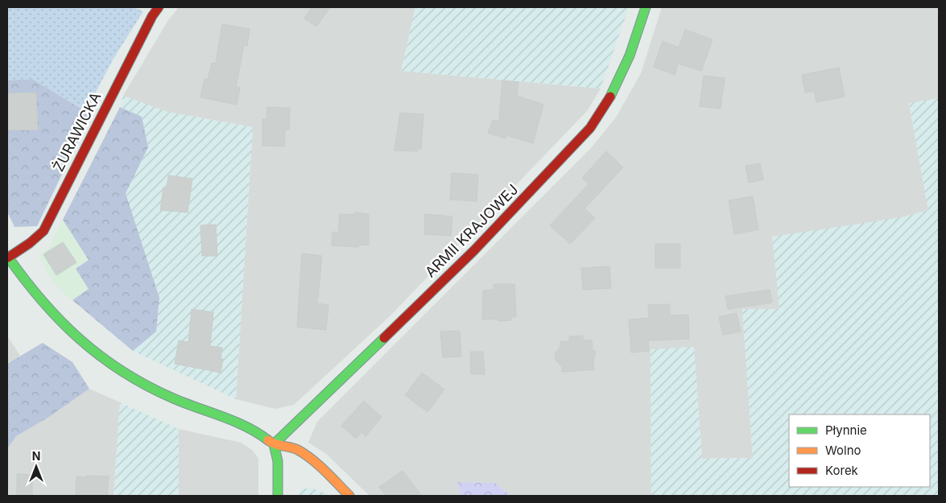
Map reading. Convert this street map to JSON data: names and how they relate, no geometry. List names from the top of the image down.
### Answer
{
  "streets": {
    "street": ["ŻURAWICKA", "ARMII KRAJOWEJ"]
  },
  "legend": ["Płynnie", "Wolno", "Korek"],
  "north": "top"
}
